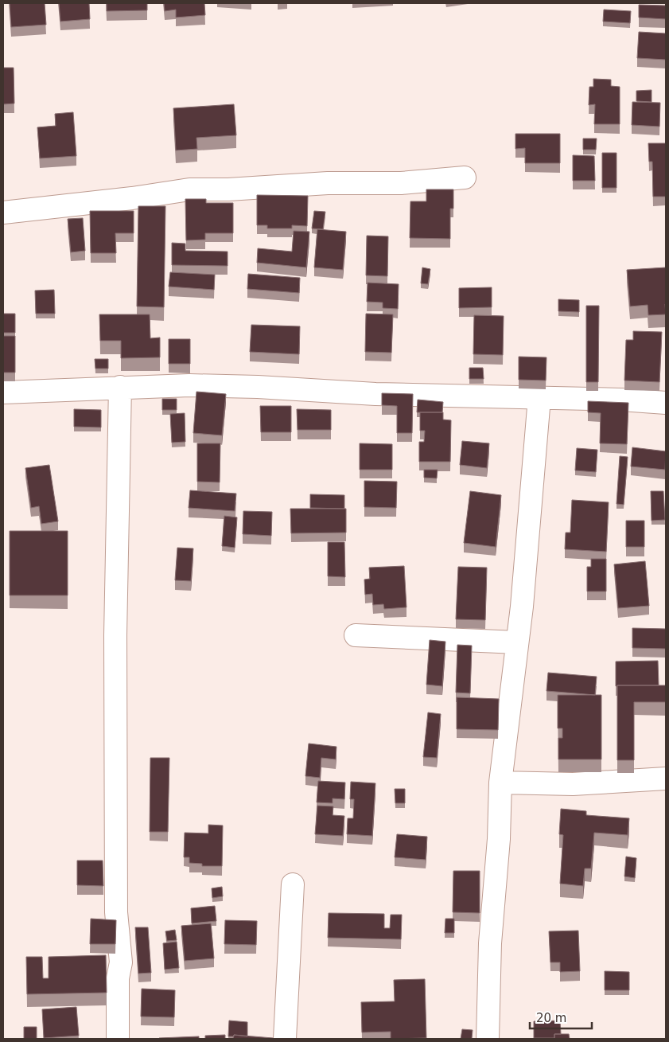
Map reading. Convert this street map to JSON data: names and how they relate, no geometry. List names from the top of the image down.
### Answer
{
  "scale_bar": "20 m"
}
